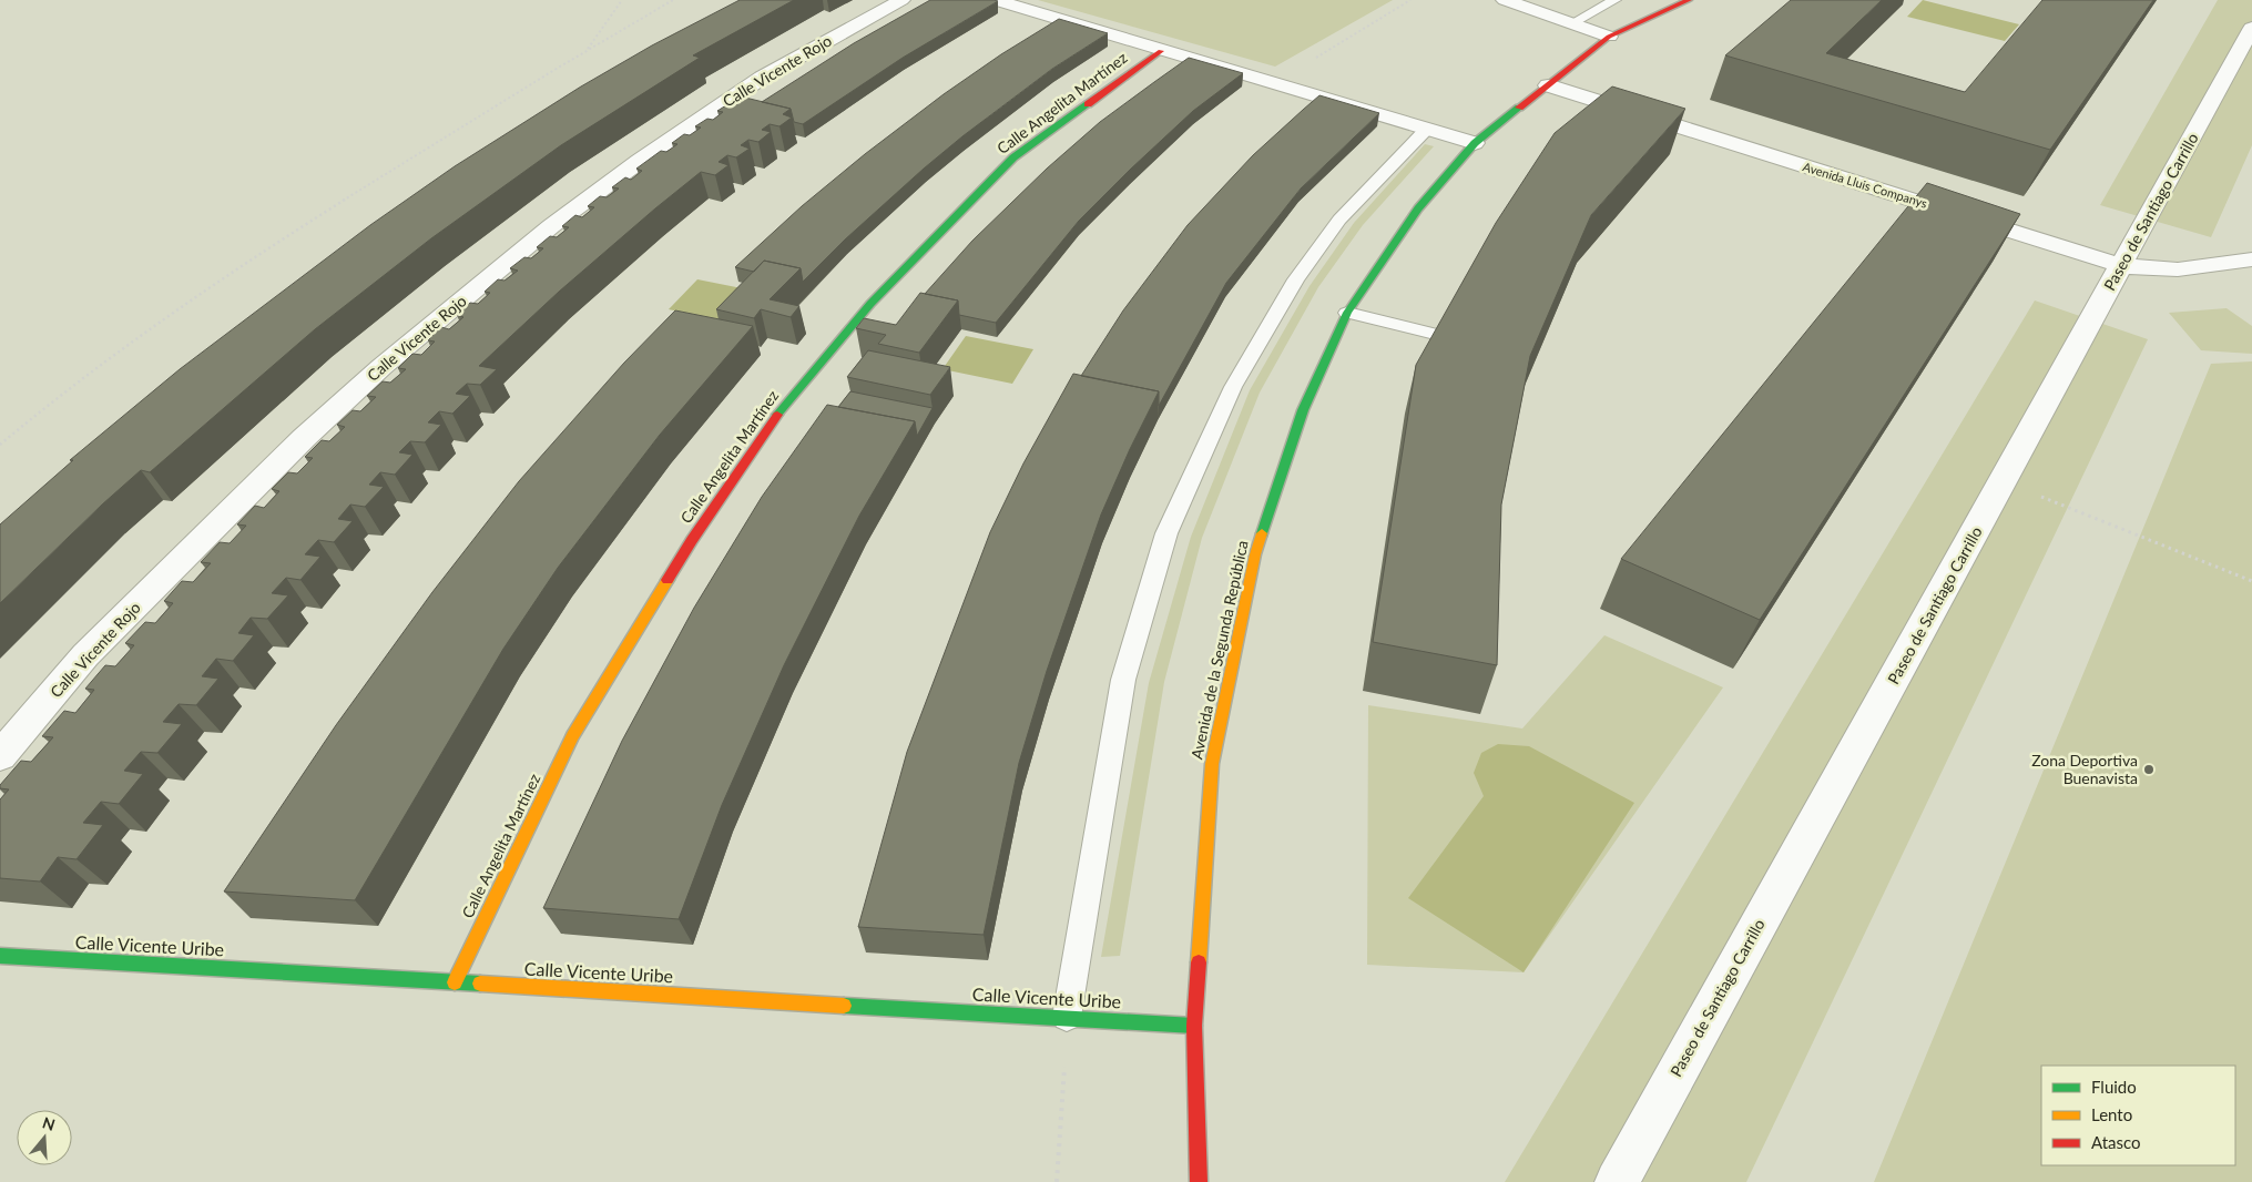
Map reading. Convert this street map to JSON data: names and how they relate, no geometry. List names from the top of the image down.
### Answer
{
  "streets": {
    "street": [
      "Calle Vicente Rojo",
      "Calle Angelita Martínez",
      "Avenida Lluis Companys",
      "Paseo de Santiago Carrillo",
      "Avenida de la Segunda República",
      "Calle Vicente Uribe"
    ]
  },
  "crossings": [
    ["Calle Angelita Martínez", "Calle Vicente Uribe"],
    ["Avenida Lluis Companys", "Paseo de Santiago Carrillo"],
    ["Avenida Lluis Companys", "Avenida de la Segunda República"],
    ["Avenida de la Segunda República", "Calle Vicente Uribe"]
  ],
  "places": ["Zona Deportiva Buenavista"],
  "legend": ["Fluido", "Lento", "Atasco"],
  "north": "top"
}
